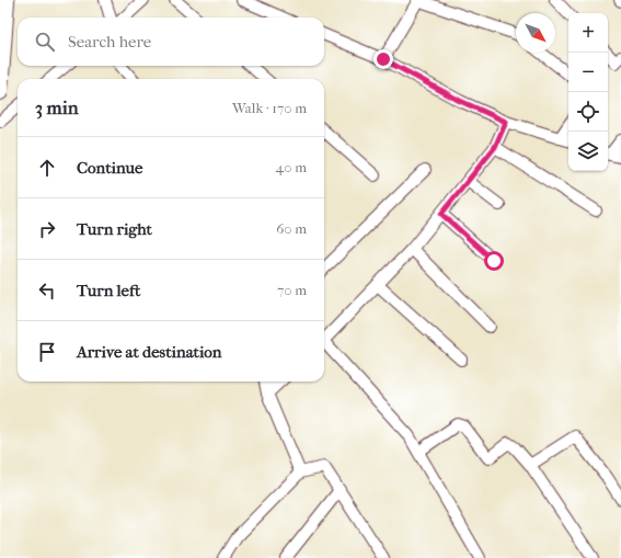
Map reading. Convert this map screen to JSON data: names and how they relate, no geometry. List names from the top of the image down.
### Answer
{
  "north": "bottom right",
  "page": {
    "map_buttons": ["+", "−"],
    "search": "Search here",
    "heading": ["3 min", "Walk · 170 m"],
    "list": [
      ["Continue", "40 m"],
      ["Turn right", "60 m"],
      ["Turn left", "70 m"],
      "Arrive at destination"
    ]
  }
}
